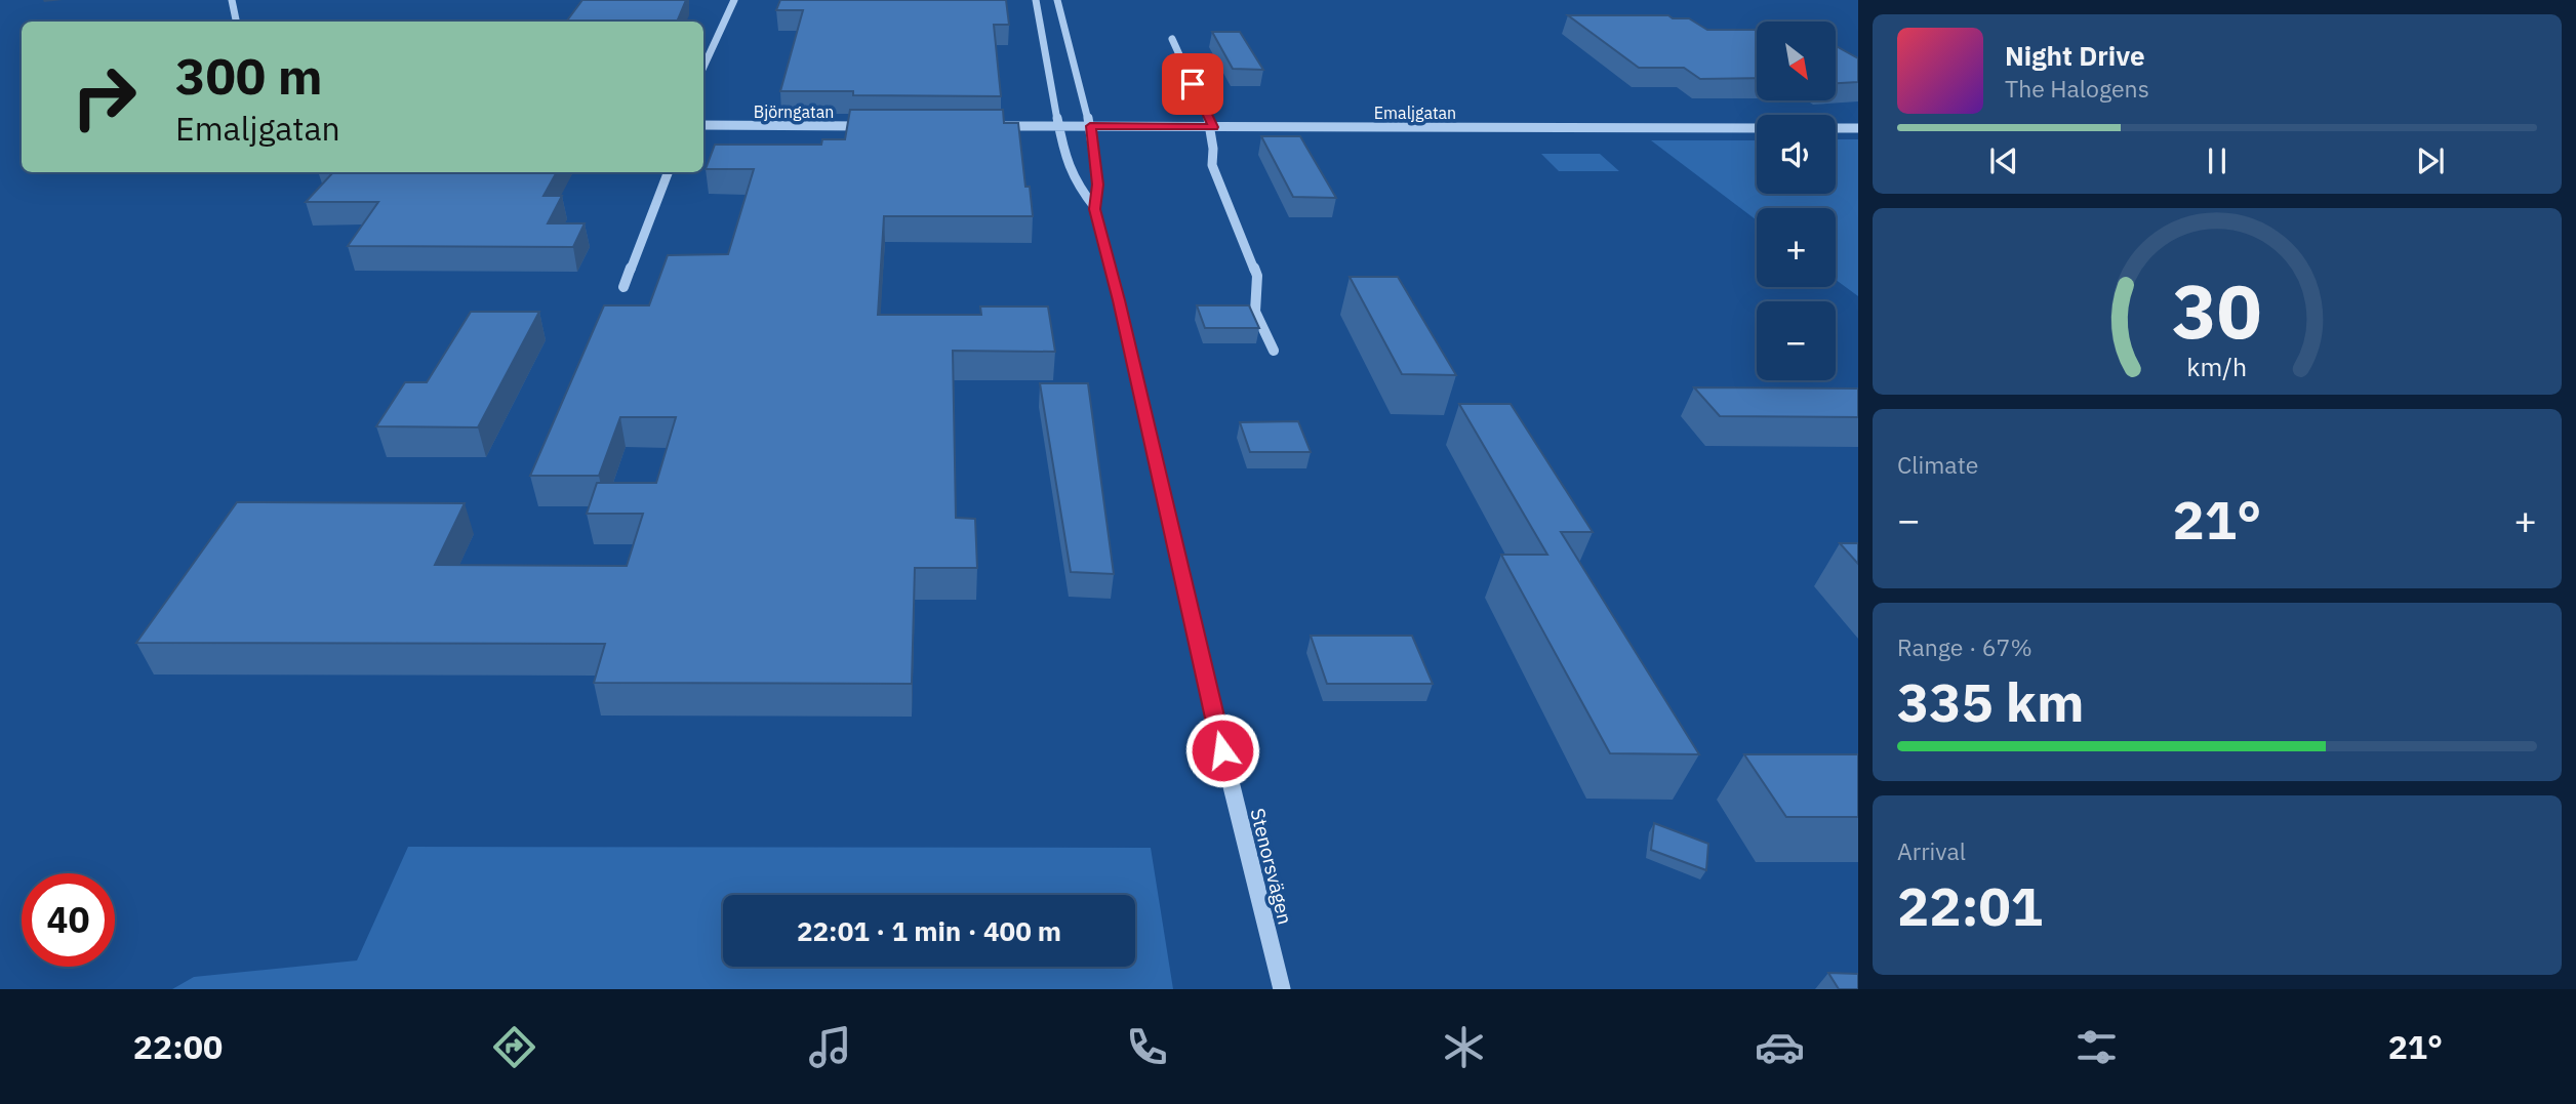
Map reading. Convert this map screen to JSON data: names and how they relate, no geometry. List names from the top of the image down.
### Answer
{
  "streets": {
    "street": ["Björngatan", "Emaljgatan", "Stenorsvägen"]
  },
  "crossings": [
    ["Emaljgatan", "Stenorsvägen"]
  ],
  "north": "bottom right",
  "page": {
    "map_buttons": ["+", "−"],
    "turn": ["300 m", "Emaljgatan"],
    "song": ["Night Drive", "The Halogens"],
    "tile": [
      "Climate",
      ["Range · 67%", "335 km"],
      ["Arrival", "22:01"]
    ],
    "heat": ["−", "21°", "+"],
    "limit": "40",
    "trip": "22:01 · 1 min · 400 m",
    "tabs": ["22:00", "21°"],
    "gauge": ["30", "km/h"]
  }
}
